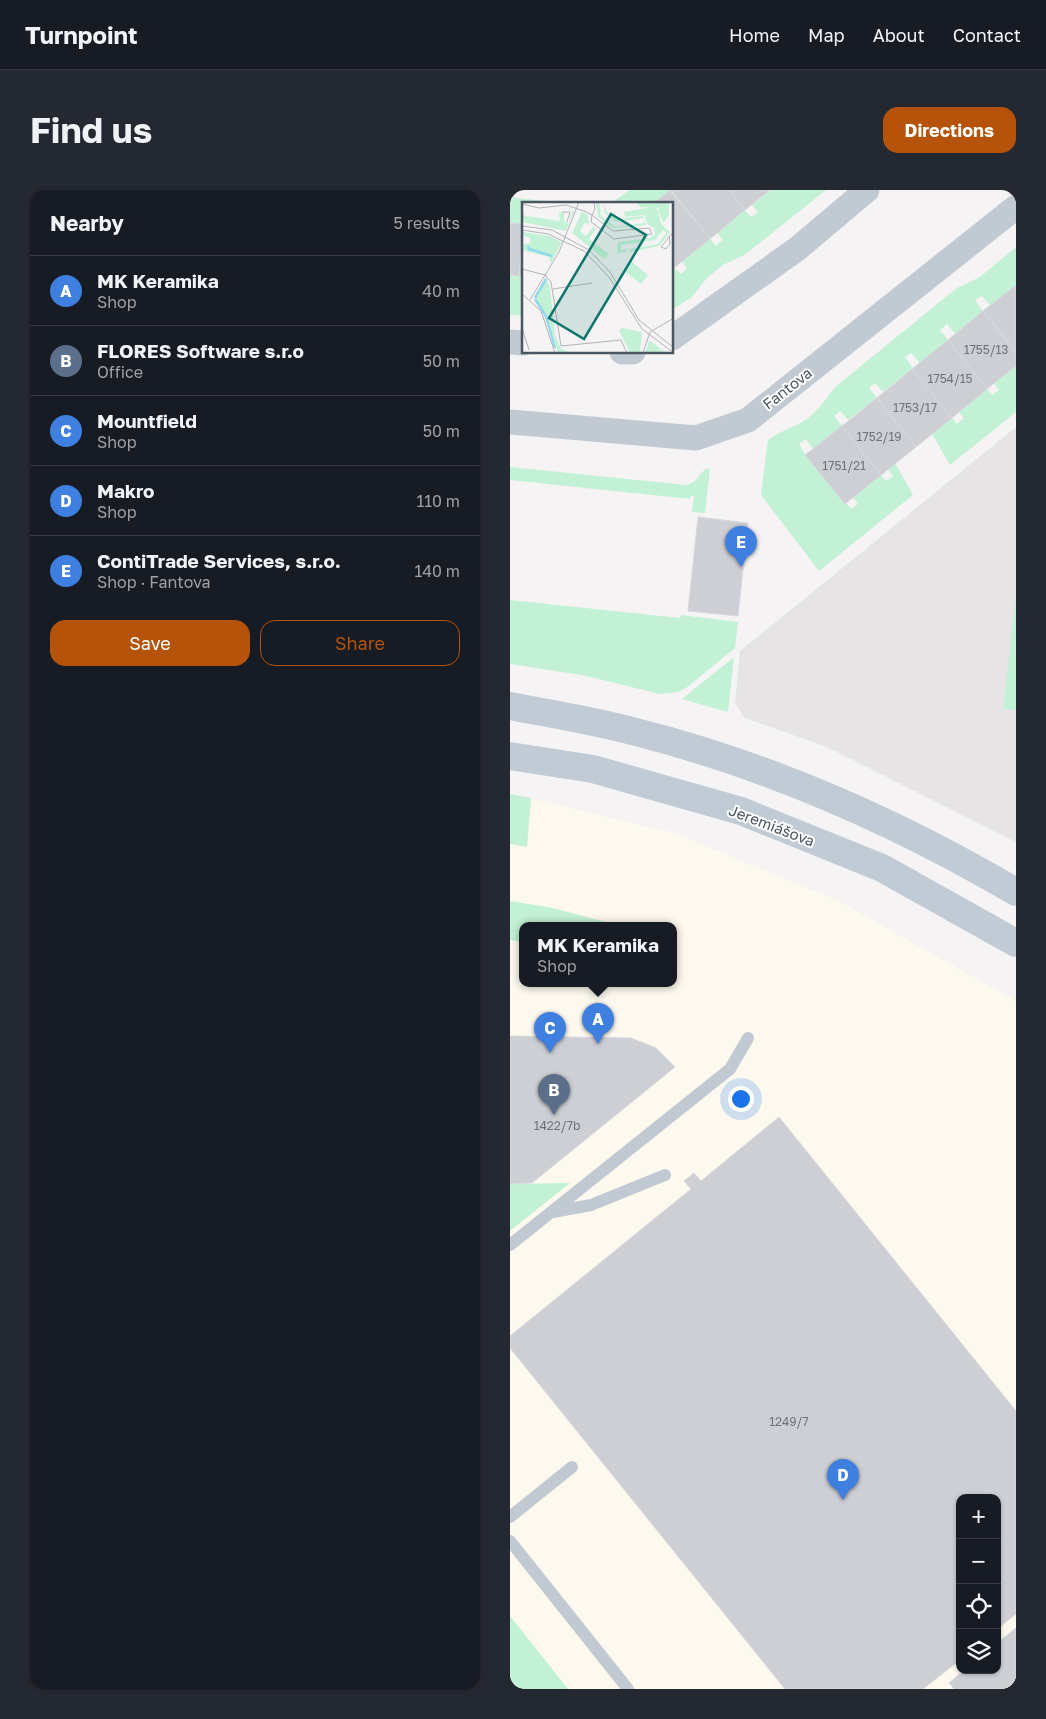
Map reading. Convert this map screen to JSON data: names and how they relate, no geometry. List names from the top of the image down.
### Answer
{
  "streets": {
    "main road": ["Jeremiášova"],
    "street": ["Fantova"]
  },
  "house_numbers": [
    "1755/13",
    "1754/15",
    "1753/17",
    "1752/19",
    "1751/21",
    "1422/7b",
    "1249/7"
  ],
  "page": {
    "header": "Turnpoint",
    "nav": [
      "Home",
      "Map",
      "About",
      "Contact"
    ],
    "buttons": [
      "Directions",
      ["Save", "Share"]
    ],
    "title": "Find us",
    "heading": ["Nearby", "5 results"],
    "list": [
      {
        "mark": "A",
        "name": "MK Keramika",
        "note": "Shop",
        "value": "40 m"
      },
      {
        "mark": "B",
        "name": "FLORES Software s.r.o",
        "note": "Office",
        "value": "50 m"
      },
      {
        "mark": "C",
        "name": "Mountfield",
        "note": "Shop",
        "value": "50 m"
      },
      {
        "mark": "D",
        "name": "Makro",
        "note": "Shop",
        "value": "110 m"
      },
      {
        "mark": "E",
        "name": "ContiTrade Services, s.r.o.",
        "note": "Shop · Fantova",
        "value": "140 m"
      }
    ],
    "pins": [
      "E",
      "A",
      "C",
      "B",
      "D"
    ],
    "popup": ["MK Keramika", "Shop"],
    "map_buttons": ["+", "−"]
  }
}
